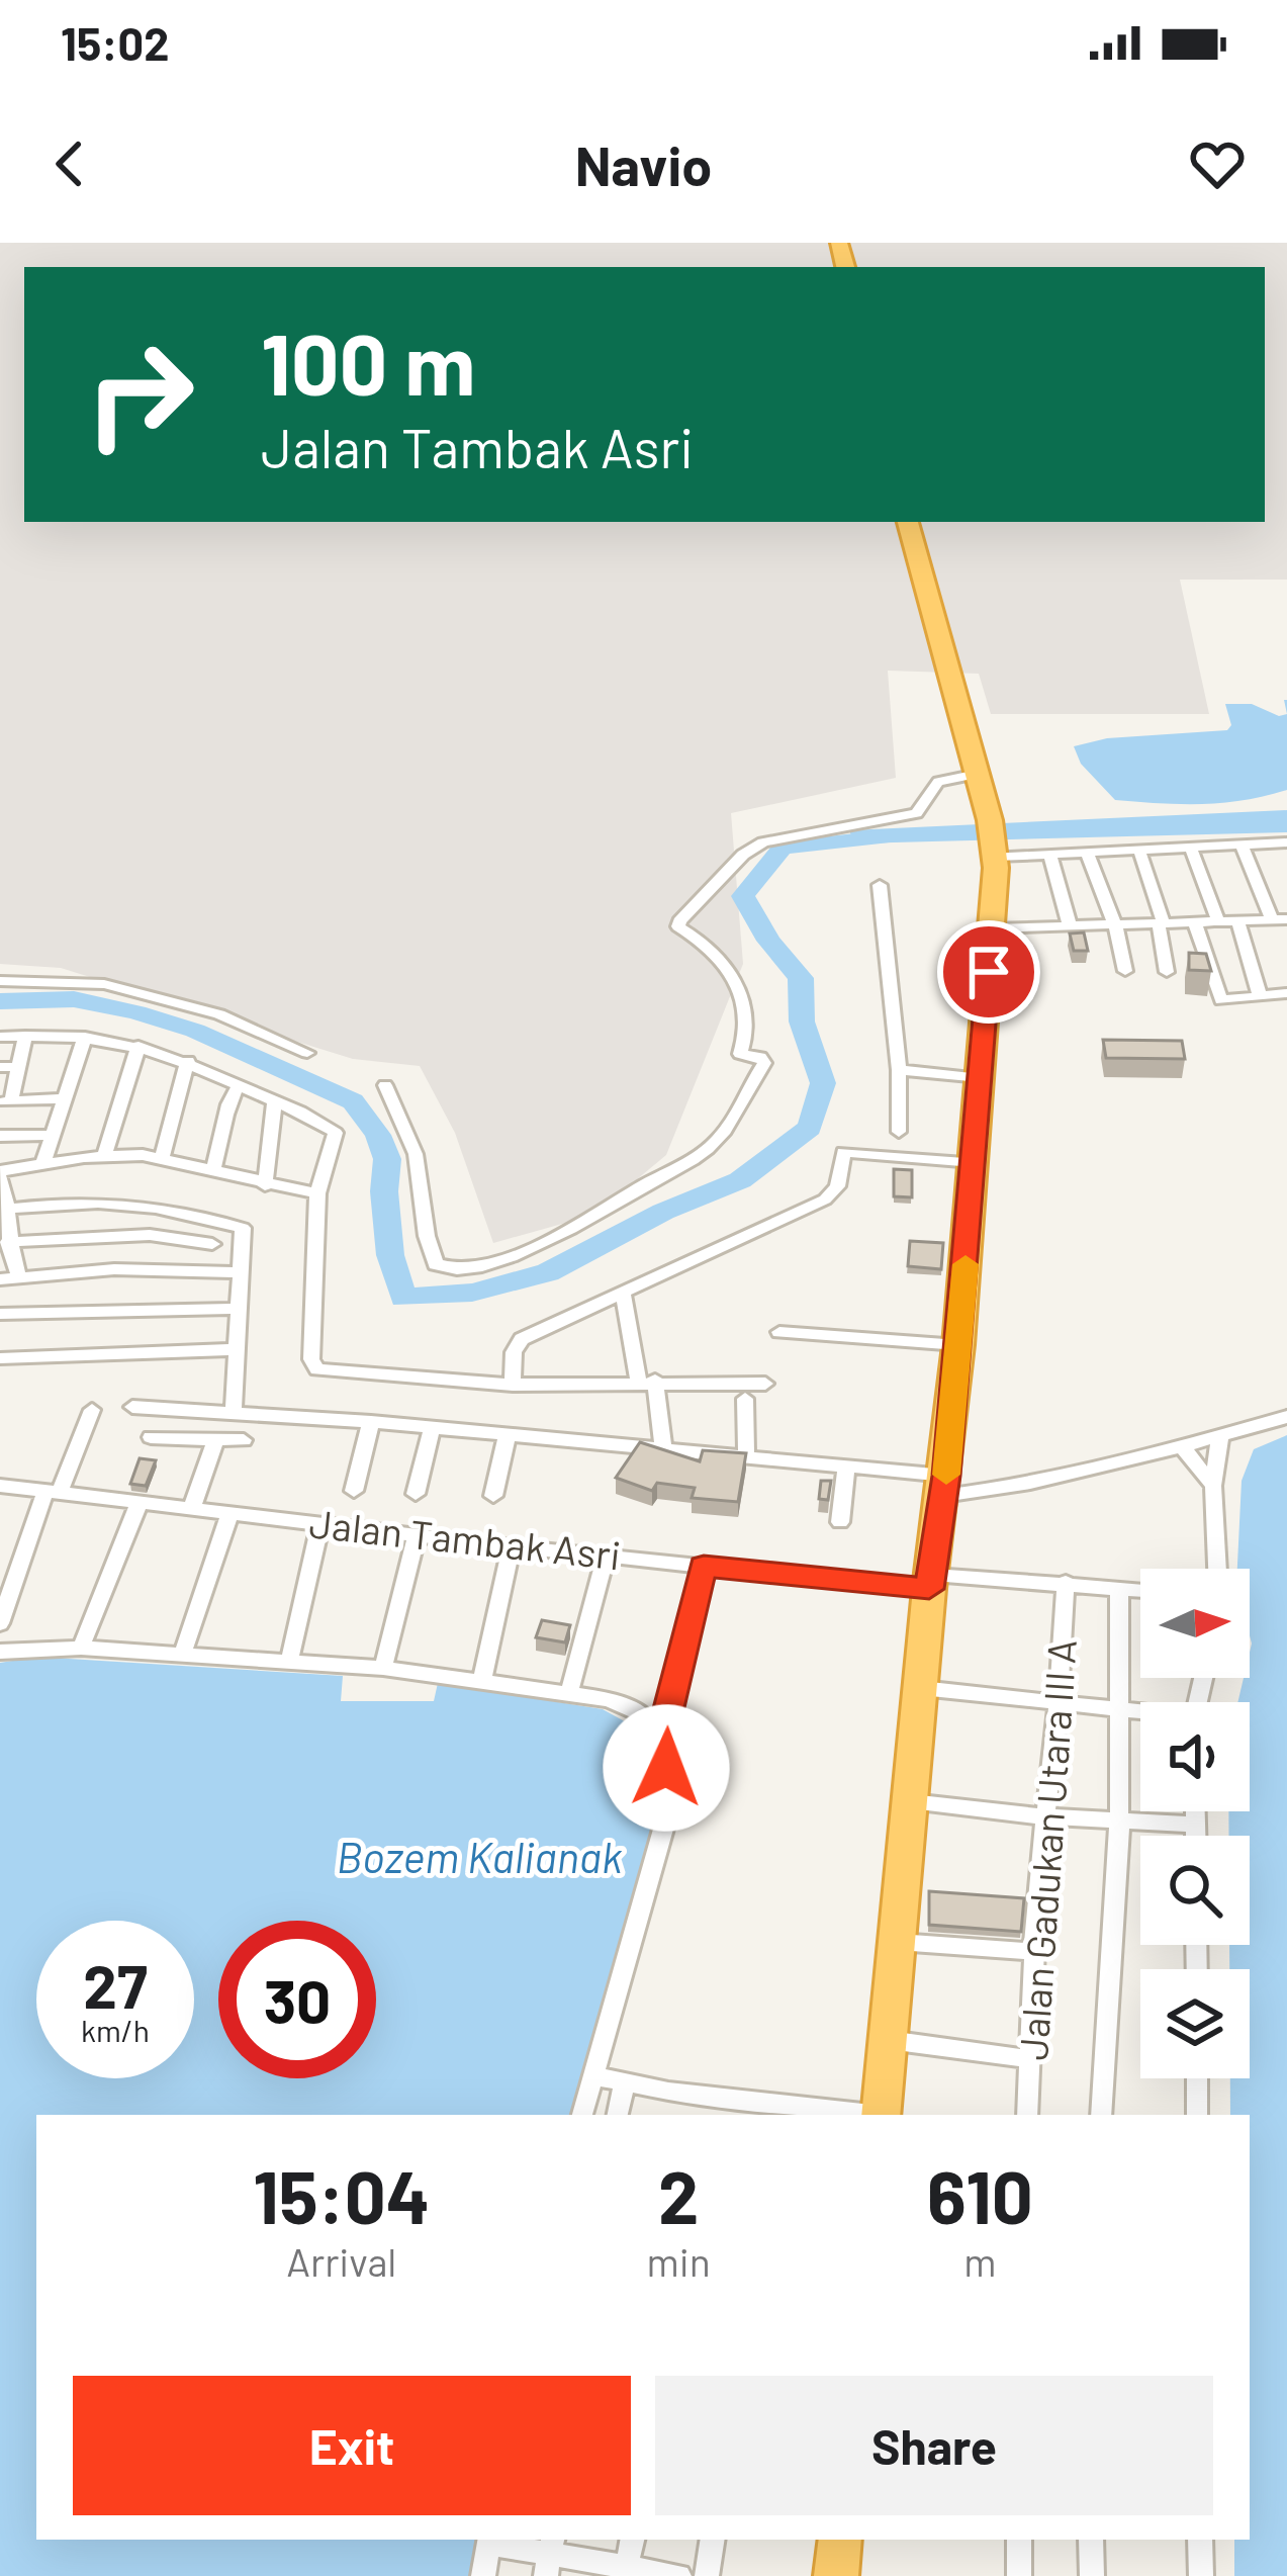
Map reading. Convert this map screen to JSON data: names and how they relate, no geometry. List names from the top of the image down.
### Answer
{
  "streets": {
    "street": ["Jalan Tambak Asri", "Jalan Gadukan Utara III A"]
  },
  "crossings": [
    ["Jalan Tambak Asri", "Jalan Gadukan Utara III A"]
  ],
  "water": ["Bozem Kalianak"],
  "north": "right",
  "page": {
    "status": "15:02",
    "header": "Navio",
    "turn": ["100 m", "Jalan Tambak Asri"],
    "speed": "27 km/h",
    "limit": "30",
    "eta": [
      "15:04",
      "Arrival",
      "2",
      "min",
      "610",
      "m"
    ],
    "buttons": ["Exit", "Share"]
  }
}
